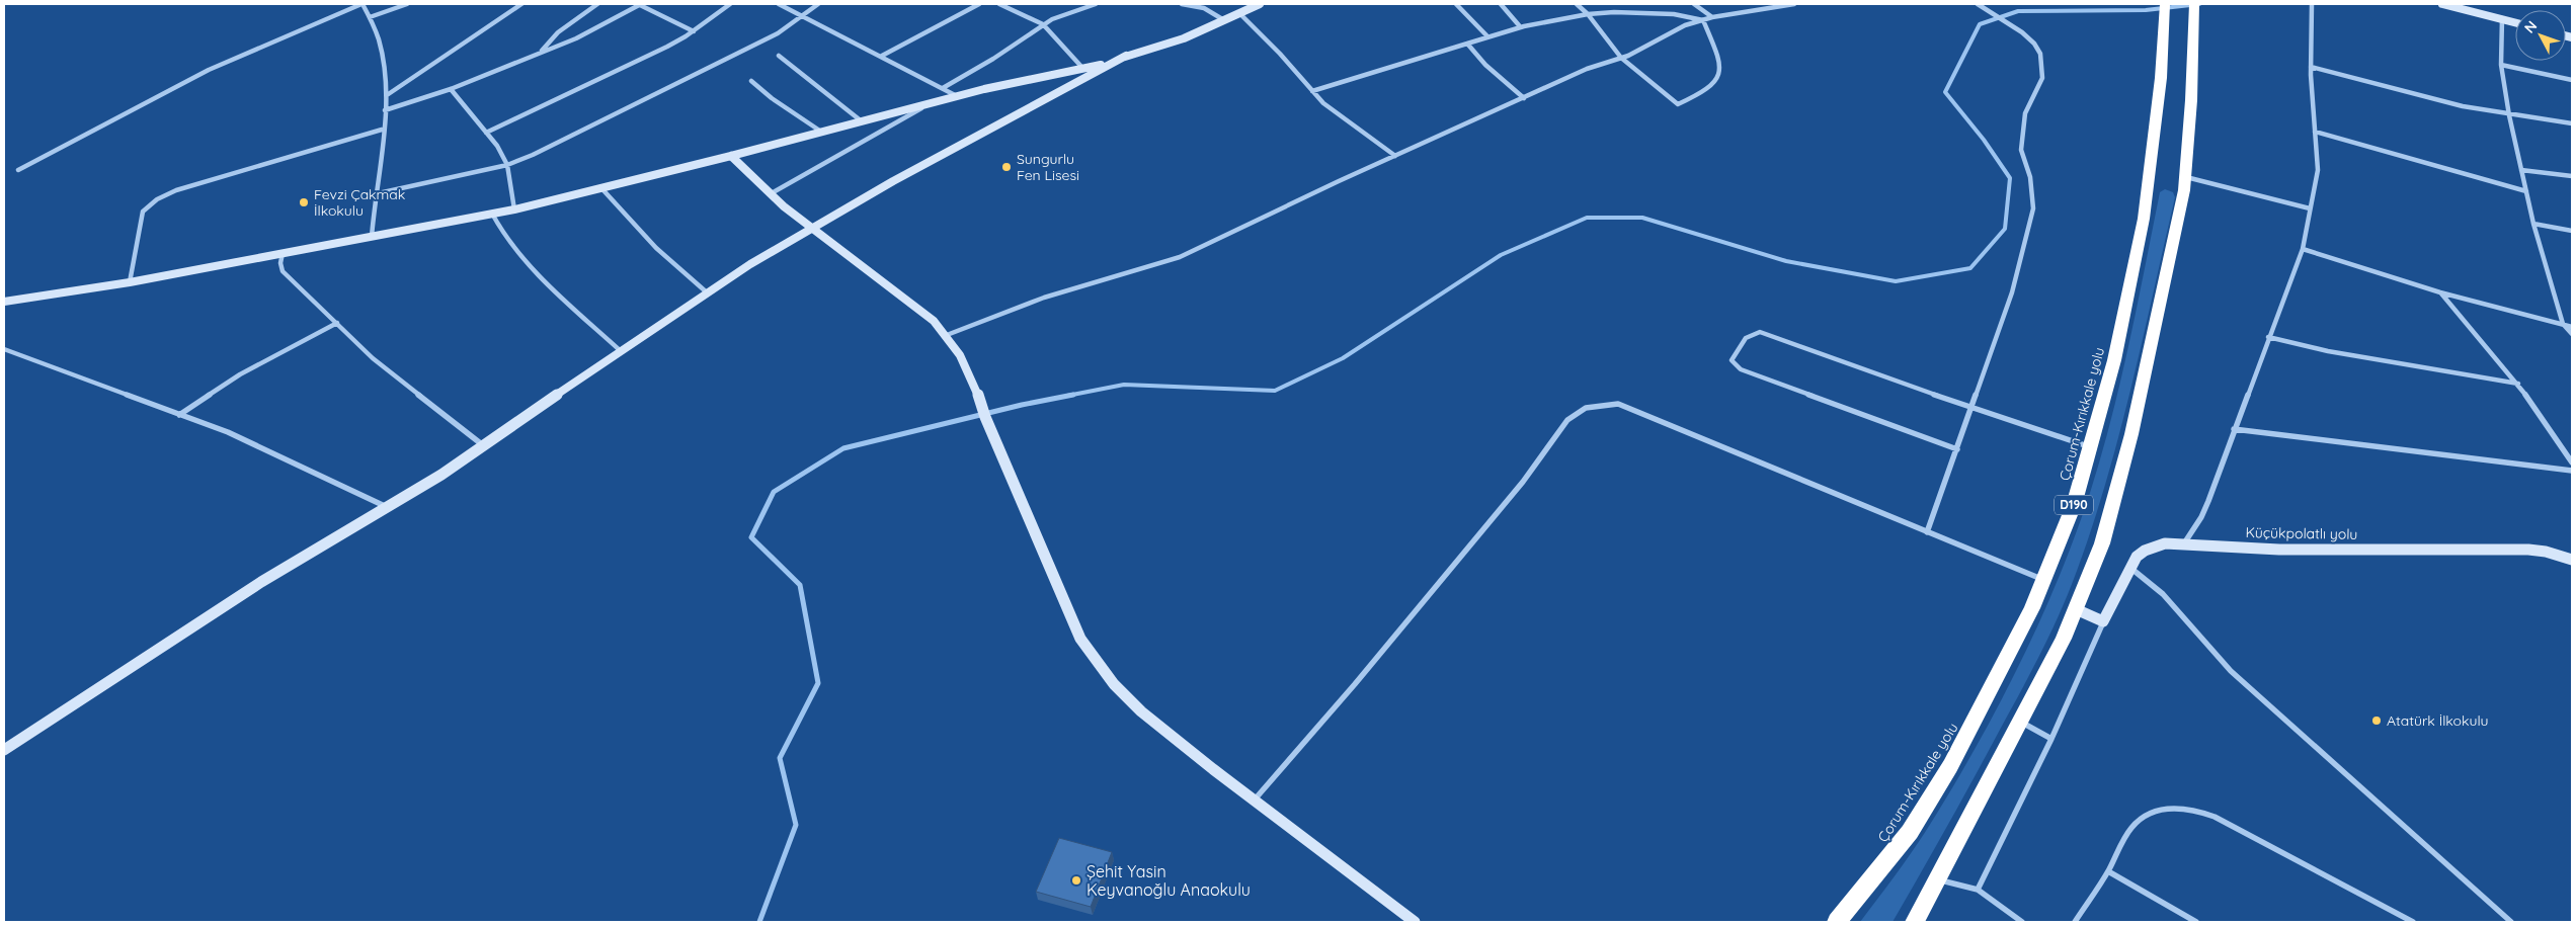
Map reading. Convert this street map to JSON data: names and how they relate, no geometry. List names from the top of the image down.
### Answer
{
  "streets": {
    "highway": ["Çorum-Kırıkkale yolu", "D190"],
    "street": ["Küçükpolatlı yolu"]
  },
  "places": [
    "Sungurlu Fen Lisesi",
    "Fevzi Çakmak İlkokulu",
    "Atatürk İlkokulu",
    "Şehit Yasin Keyvanoğlu Anaokulu"
  ],
  "north": "top left"
}
